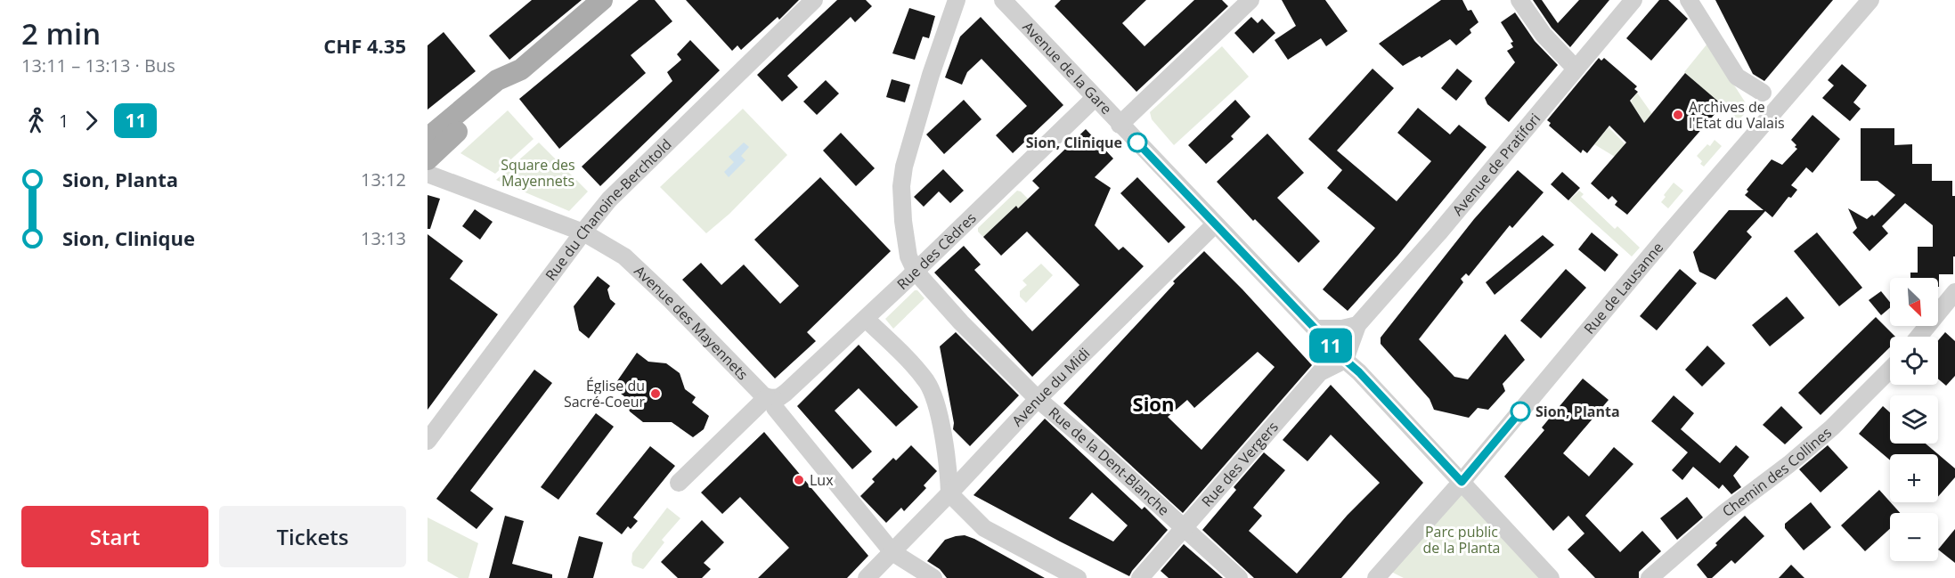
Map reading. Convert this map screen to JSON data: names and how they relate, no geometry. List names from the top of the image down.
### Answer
{
  "streets": {
    "street": [
      "Avenue de la Gare",
      "Avenue de Pratifori",
      "Rue du Chanoine-Berchtold",
      "Rue des Cèdres",
      "Rue de Lausanne",
      "Avenue des Mayennets",
      "Avenue du Midi",
      "Rue de la Dent-Blanche",
      "Rue des Vergers",
      "Chemin des Collines"
    ]
  },
  "crossings": [
    ["Avenue de la Gare", "Avenue de Pratifori"],
    ["Avenue de la Gare", "Rue des Cèdres"],
    ["Avenue de la Gare", "Rue de Lausanne"],
    ["Avenue de la Gare", "Avenue du Midi"],
    ["Avenue de la Gare", "Rue des Vergers"],
    ["Avenue de Pratifori", "Rue des Vergers"],
    ["Rue du Chanoine-Berchtold", "Avenue des Mayennets"],
    ["Rue des Cèdres", "Avenue des Mayennets"],
    ["Rue des Cèdres", "Rue de la Dent-Blanche"],
    ["Avenue des Mayennets", "Avenue du Midi"],
    ["Avenue du Midi", "Rue de la Dent-Blanche"],
    ["Rue de la Dent-Blanche", "Rue des Vergers"]
  ],
  "districts": ["Sion"],
  "parks": ["Square des Mayennets", "Parc public de la Planta"],
  "places": [
    "Archives de l'Etat du Valais",
    "Sion, Clinique",
    "Église du Sacré-Coeur",
    "Sion, Planta",
    "Lux"
  ],
  "lines": ["bus line 11"],
  "north": "bottom right",
  "page": {
    "heading": ["2 min", "13:11 – 13:13 · Bus", "CHF 4.35"],
    "on_map": "11",
    "legs": ["1", "11"],
    "list": [
      {
        "name": "Sion, Planta",
        "value": "13:12"
      },
      {
        "name": "Sion, Clinique",
        "value": "13:13"
      }
    ],
    "map_buttons": ["+", "−"],
    "buttons": ["Start", "Tickets"]
  }
}
